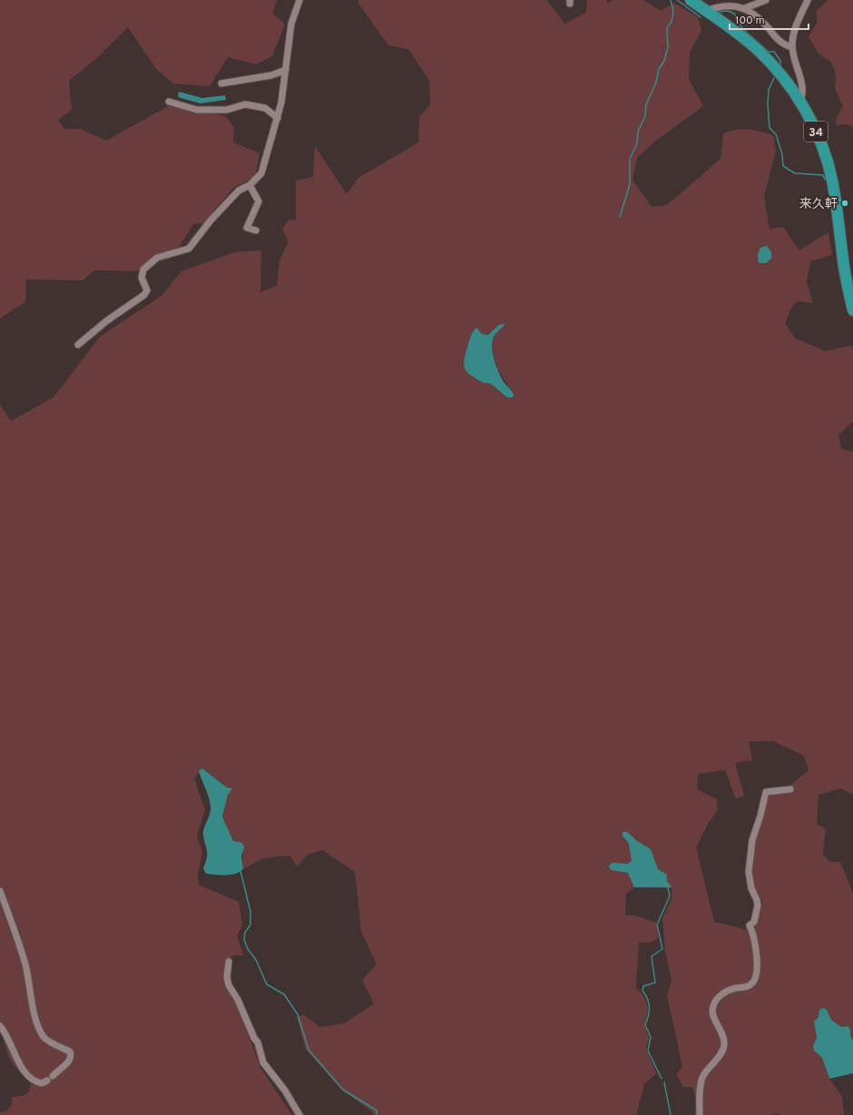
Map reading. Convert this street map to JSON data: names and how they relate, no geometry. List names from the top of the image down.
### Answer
{
  "streets": {
    "highway": ["34"]
  },
  "places": ["来久軒"],
  "scale_bar": "100 m"
}
